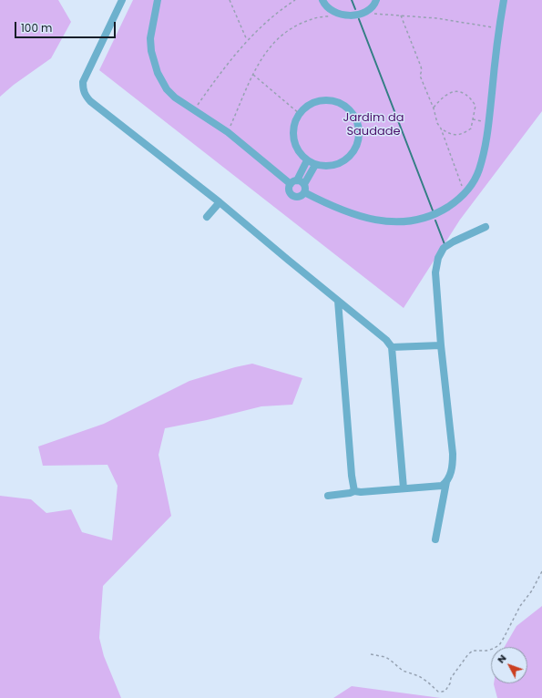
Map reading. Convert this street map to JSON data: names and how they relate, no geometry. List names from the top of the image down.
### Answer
{
  "parks": ["Jardim da Saudade"],
  "scale_bar": "100 m",
  "north": "top left"
}
